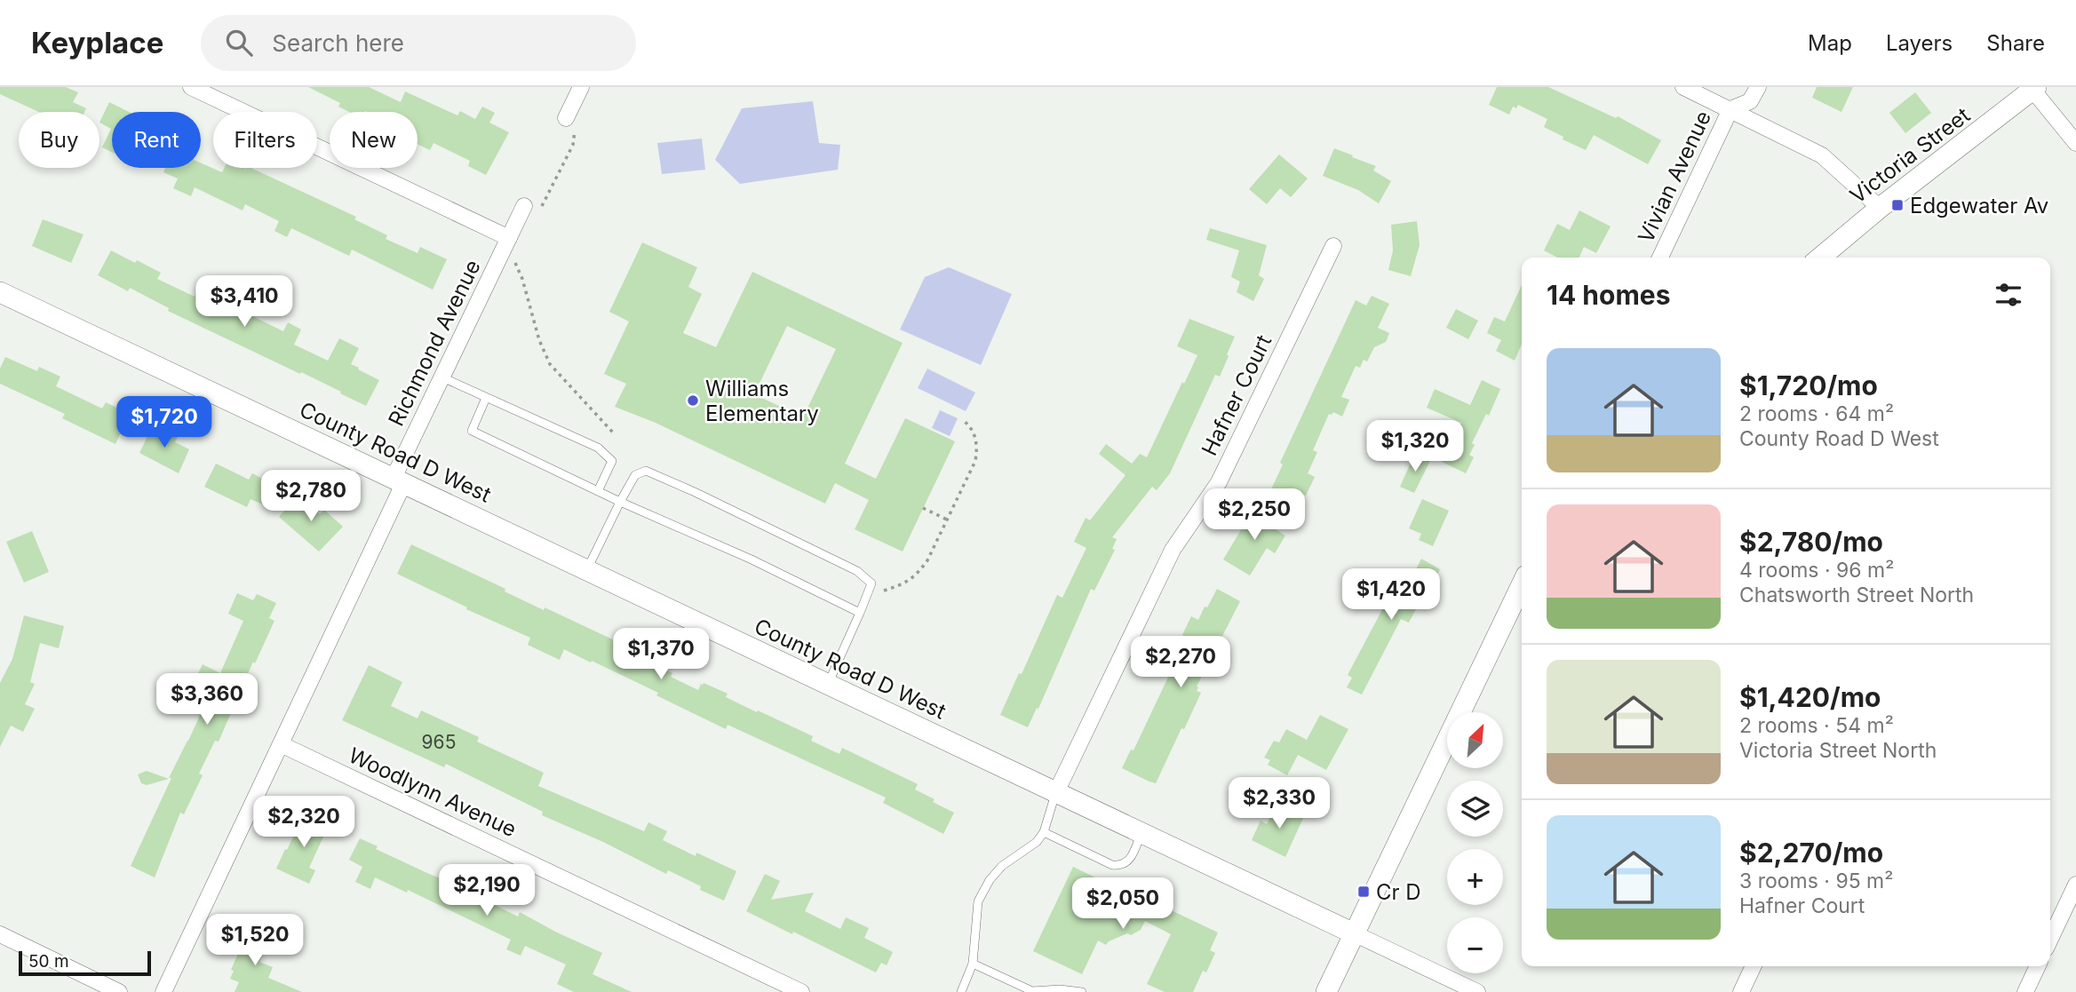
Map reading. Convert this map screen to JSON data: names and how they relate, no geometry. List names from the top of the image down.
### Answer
{
  "streets": {
    "street": [
      "Victoria Street",
      "Vivian Avenue",
      "Richmond Avenue",
      "Hafner Court",
      "County Road D West",
      "Woodlynn Avenue"
    ]
  },
  "crossings": [
    ["Richmond Avenue", "County Road D West"],
    ["Richmond Avenue", "Woodlynn Avenue"],
    ["Hafner Court", "County Road D West"]
  ],
  "places": {
    "transit": ["Edgewater Av", "Cr D"],
    "other": ["Williams Elementary"]
  },
  "house_numbers": ["965"],
  "scale_bar": "50 m",
  "north": "top right",
  "page": {
    "header": "Keyplace",
    "search": "Search here",
    "nav": ["Map", "Layers", "Share"],
    "chip": [
      "Buy",
      "Rent",
      "Filters",
      "New"
    ],
    "heading": "14 homes",
    "price": [
      "$3,410",
      "$1,720",
      "$1,320",
      "$2,780",
      "$2,250",
      "$1,420",
      "$1,370",
      "$2,270",
      "$3,360",
      "$2,330",
      "$2,320",
      "$2,190",
      "$2,050",
      "$1,520"
    ],
    "list": [
      {
        "name": "$1,720/mo",
        "note": "2 rooms · 64 m² · County Road D West"
      },
      {
        "name": "$2,780/mo",
        "note": "4 rooms · 96 m² · Chatsworth Street North"
      },
      {
        "name": "$1,420/mo",
        "note": "2 rooms · 54 m² · Victoria Street North"
      },
      {
        "name": "$2,270/mo",
        "note": "3 rooms · 95 m² · Hafner Court"
      }
    ],
    "map_buttons": ["+", "−"],
    "scale": "50 m"
  }
}
